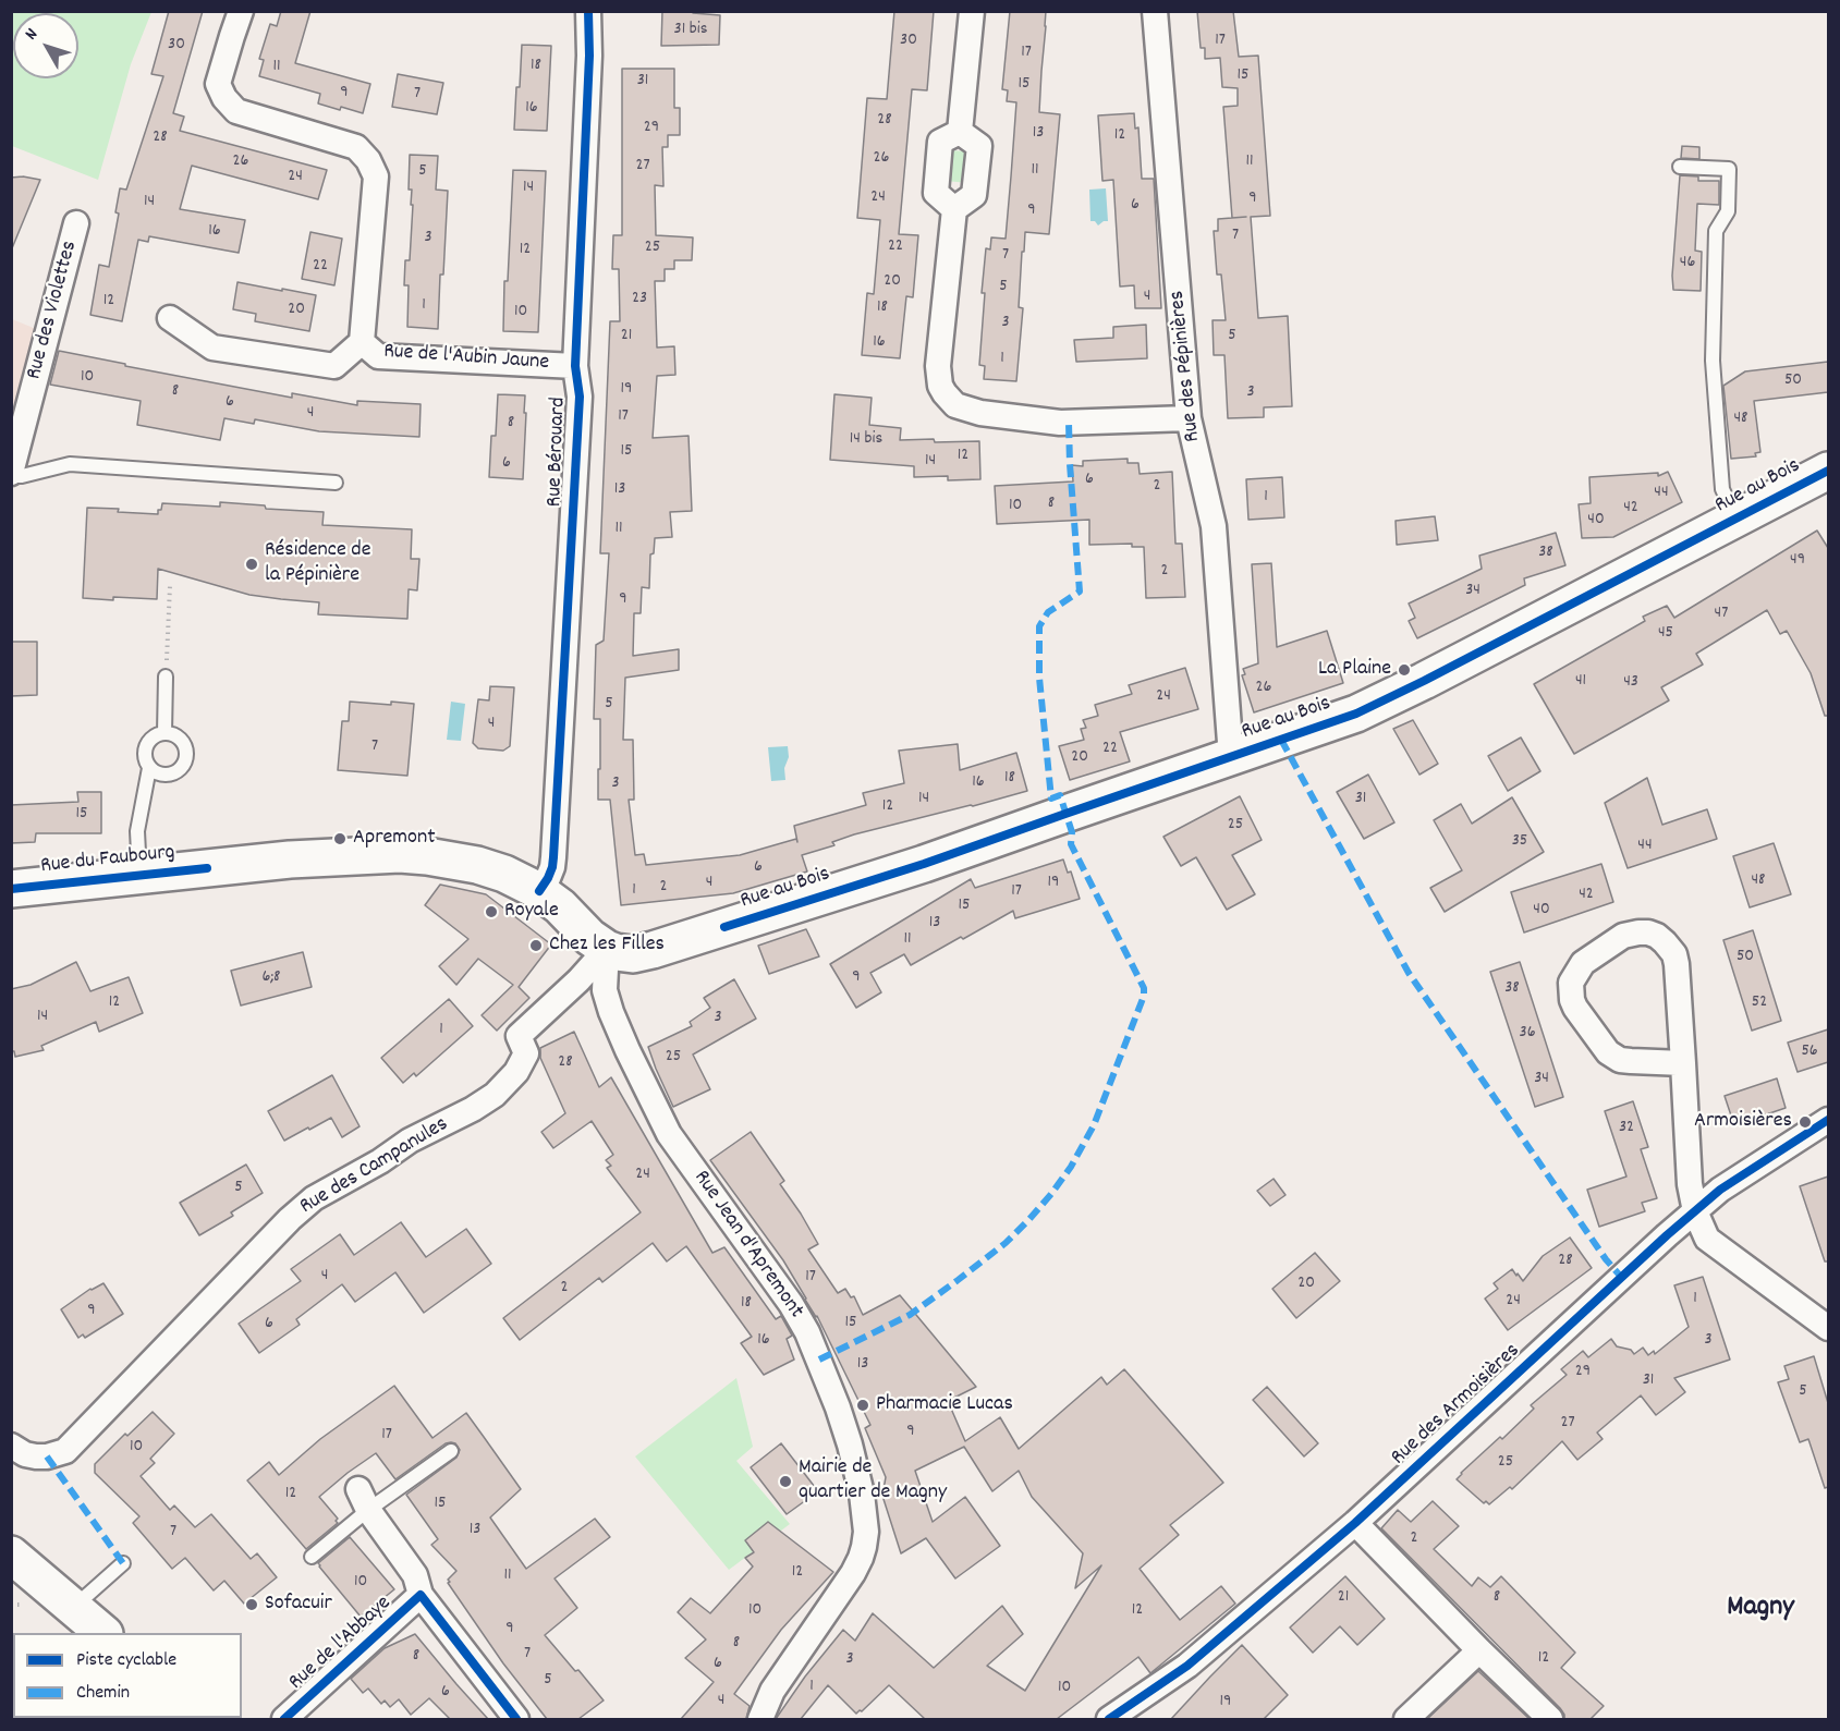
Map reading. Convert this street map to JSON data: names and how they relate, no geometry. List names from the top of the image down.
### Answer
{
  "streets": {
    "main road": ["Rue au Bois", "Rue du Faubourg"],
    "street": [
      "Rue des Violettes",
      "Rue de l'Aubin Jaune",
      "Rue des Pépinières",
      "Rue Bérouard",
      "Rue des Campanules",
      "Rue Jean d'Apremont",
      "Rue des Armoisières",
      "Rue de l'Abbaye"
    ]
  },
  "crossings": [
    ["Rue de l'Aubin Jaune", "Rue Bérouard"],
    ["Rue des Pépinières", "Rue au Bois"],
    ["Rue Bérouard", "Rue du Faubourg"],
    ["Rue au Bois", "Rue du Faubourg"],
    ["Rue au Bois", "Rue des Campanules"],
    ["Rue au Bois", "Rue Jean d'Apremont"],
    ["Rue du Faubourg", "Rue des Campanules"],
    ["Rue du Faubourg", "Rue Jean d'Apremont"],
    ["Rue des Campanules", "Rue Jean d'Apremont"]
  ],
  "districts": ["Magny"],
  "places": [
    "Résidence de la Pépinière",
    "La Plaine",
    "Apremont",
    "Royale",
    "Chez les Filles",
    "Armoisières",
    "Pharmacie Lucas",
    "Mairie de quartier de Magny",
    "Sofacuir"
  ],
  "house_numbers": [
    "31 bis",
    "30",
    "17",
    "30",
    "17",
    "18",
    "11",
    "15",
    "31",
    "15",
    "9",
    "7",
    "16",
    "28",
    "29",
    "13",
    "12",
    "28",
    "26",
    "26",
    "11",
    "27",
    "11",
    "5",
    "24",
    "14",
    "24",
    "9",
    "14",
    "6",
    "9",
    "16",
    "7",
    "3",
    "22",
    "25",
    "12",
    "7",
    "46",
    "22",
    "20",
    "5",
    "4",
    "23",
    "12",
    "1",
    "18",
    "20",
    "10",
    "3",
    "21",
    "5",
    "16",
    "1",
    "10",
    "50",
    "19",
    "8",
    "3",
    "6",
    "4",
    "17",
    "48",
    "8",
    "14 bis",
    "15",
    "12",
    "14",
    "6",
    "6",
    "2",
    "13",
    "44",
    "1",
    "8",
    "10",
    "42",
    "40",
    "11",
    "38",
    "49",
    "2",
    "34",
    "9",
    "47",
    "45",
    "41",
    "43",
    "26",
    "24",
    "5",
    "4",
    "7",
    "22",
    "20",
    "18",
    "16",
    "3",
    "14",
    "31",
    "12",
    "15",
    "25",
    "35",
    "44",
    "6",
    "48",
    "4",
    "19",
    "2",
    "1",
    "17",
    "42",
    "15",
    "40",
    "13",
    "11",
    "50",
    "6;8",
    "9",
    "38",
    "12",
    "52",
    "14",
    "3",
    "1",
    "36",
    "56",
    "25",
    "28",
    "34",
    "32",
    "24",
    "5",
    "28",
    "4",
    "17",
    "20",
    "2",
    "1",
    "24",
    "18",
    "9",
    "15",
    "6",
    "16",
    "3",
    "13",
    "29",
    "31",
    "5",
    "27",
    "9",
    "17",
    "10",
    "25",
    "12",
    "15",
    "13",
    "7",
    "2",
    "12",
    "11",
    "10",
    "21",
    "8",
    "10",
    "12",
    "9",
    "8",
    "7",
    "8",
    "12",
    "3",
    "6",
    "5",
    "1",
    "10",
    "6",
    "4",
    "19"
  ],
  "legend": ["Piste cyclable", "Chemin"],
  "north": "top left"
}
